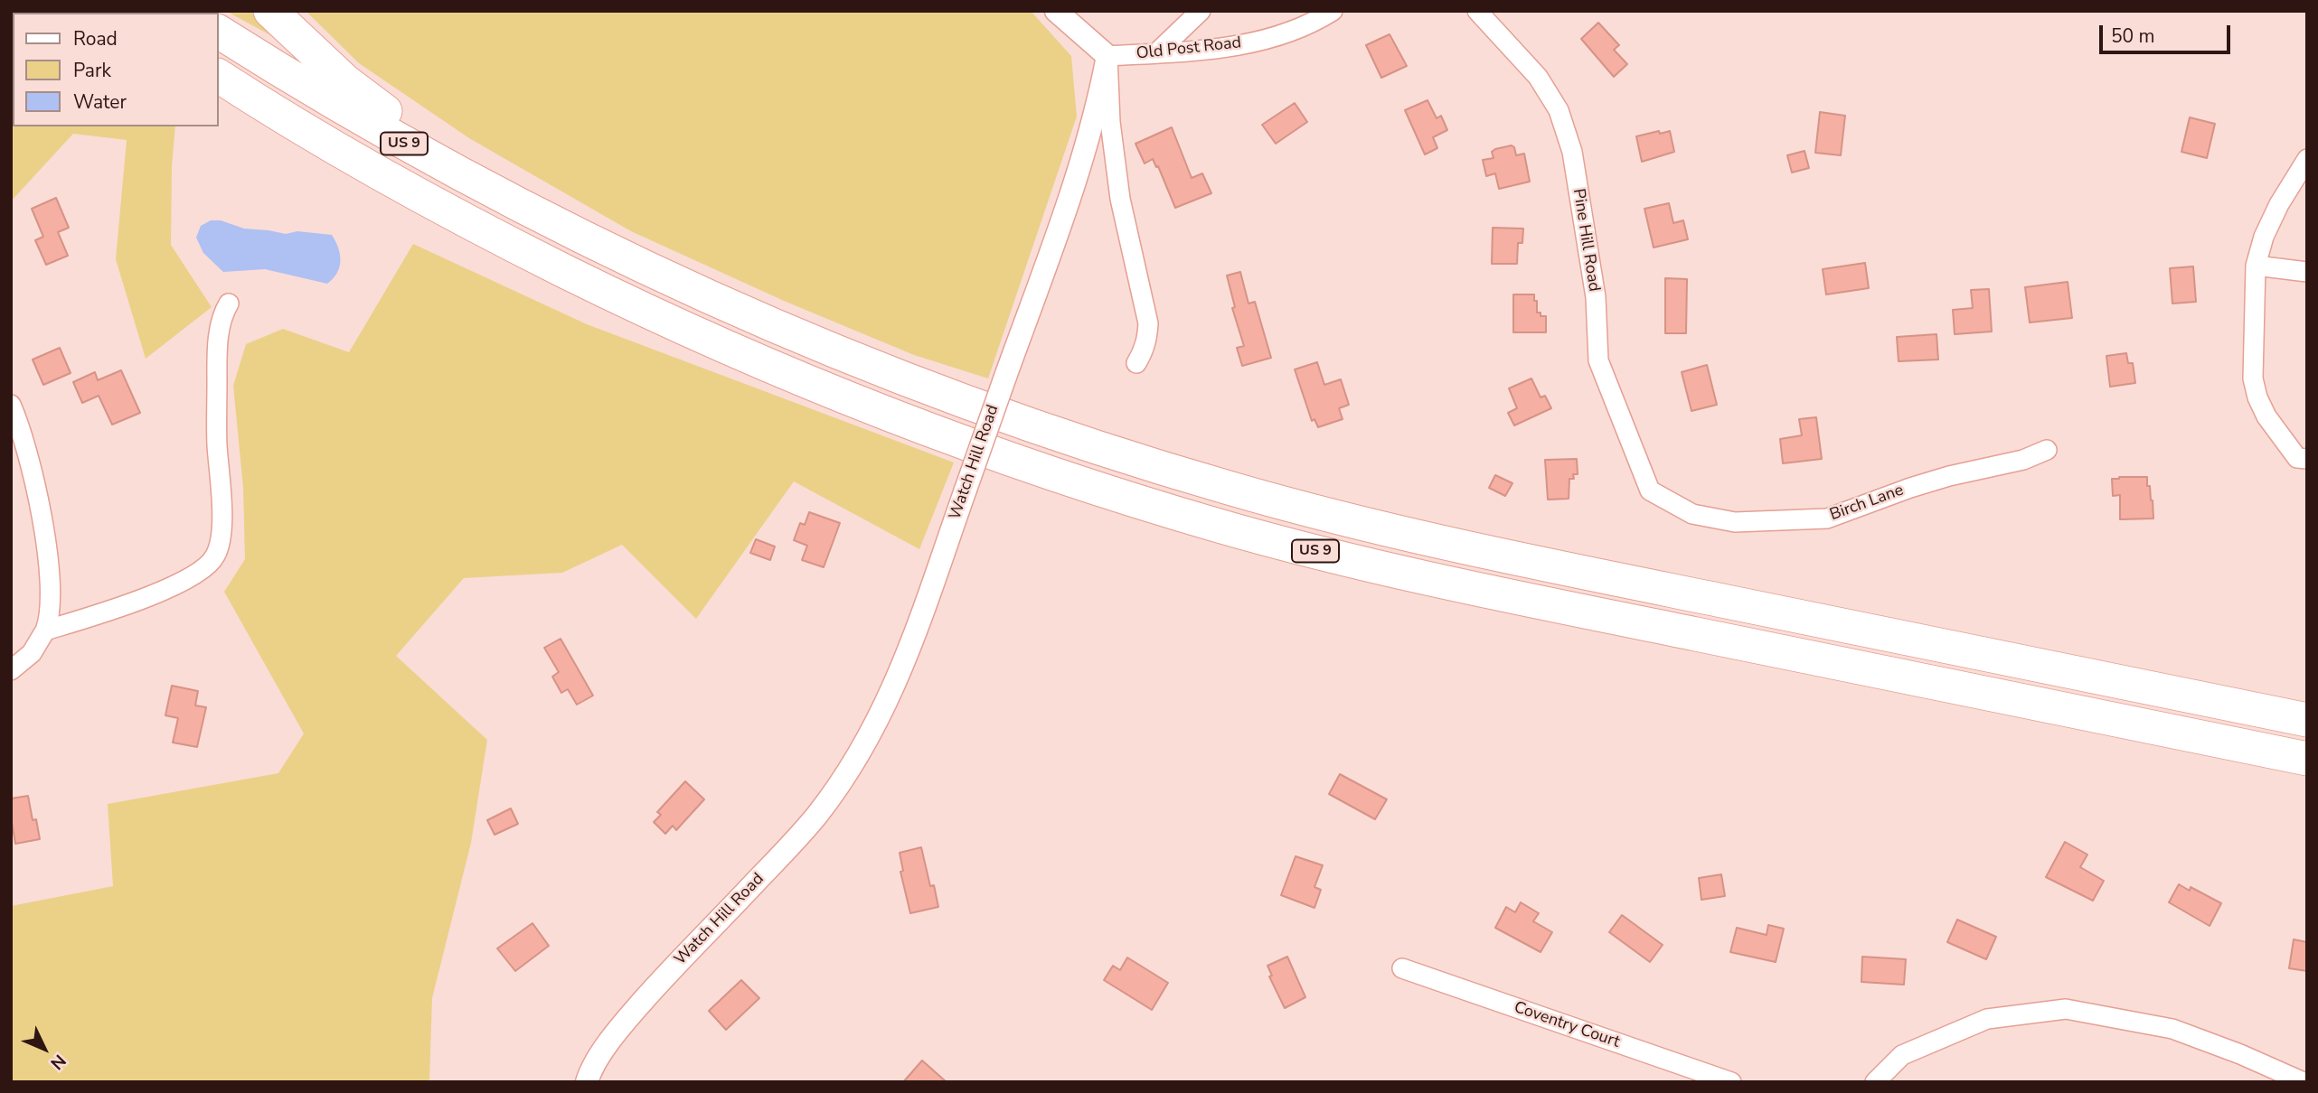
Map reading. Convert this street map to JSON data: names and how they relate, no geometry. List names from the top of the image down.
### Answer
{
  "streets": {
    "highway": ["US 9"],
    "street": [
      "Old Post Road",
      "Pine Hill Road",
      "Watch Hill Road",
      "Birch Lane",
      "Coventry Court"
    ]
  },
  "crossings": [
    ["Old Post Road", "Watch Hill Road"],
    ["Pine Hill Road", "Birch Lane"]
  ],
  "legend": ["Road", "Park", "Water"],
  "scale_bar": "50 m",
  "north": "bottom right"
}
